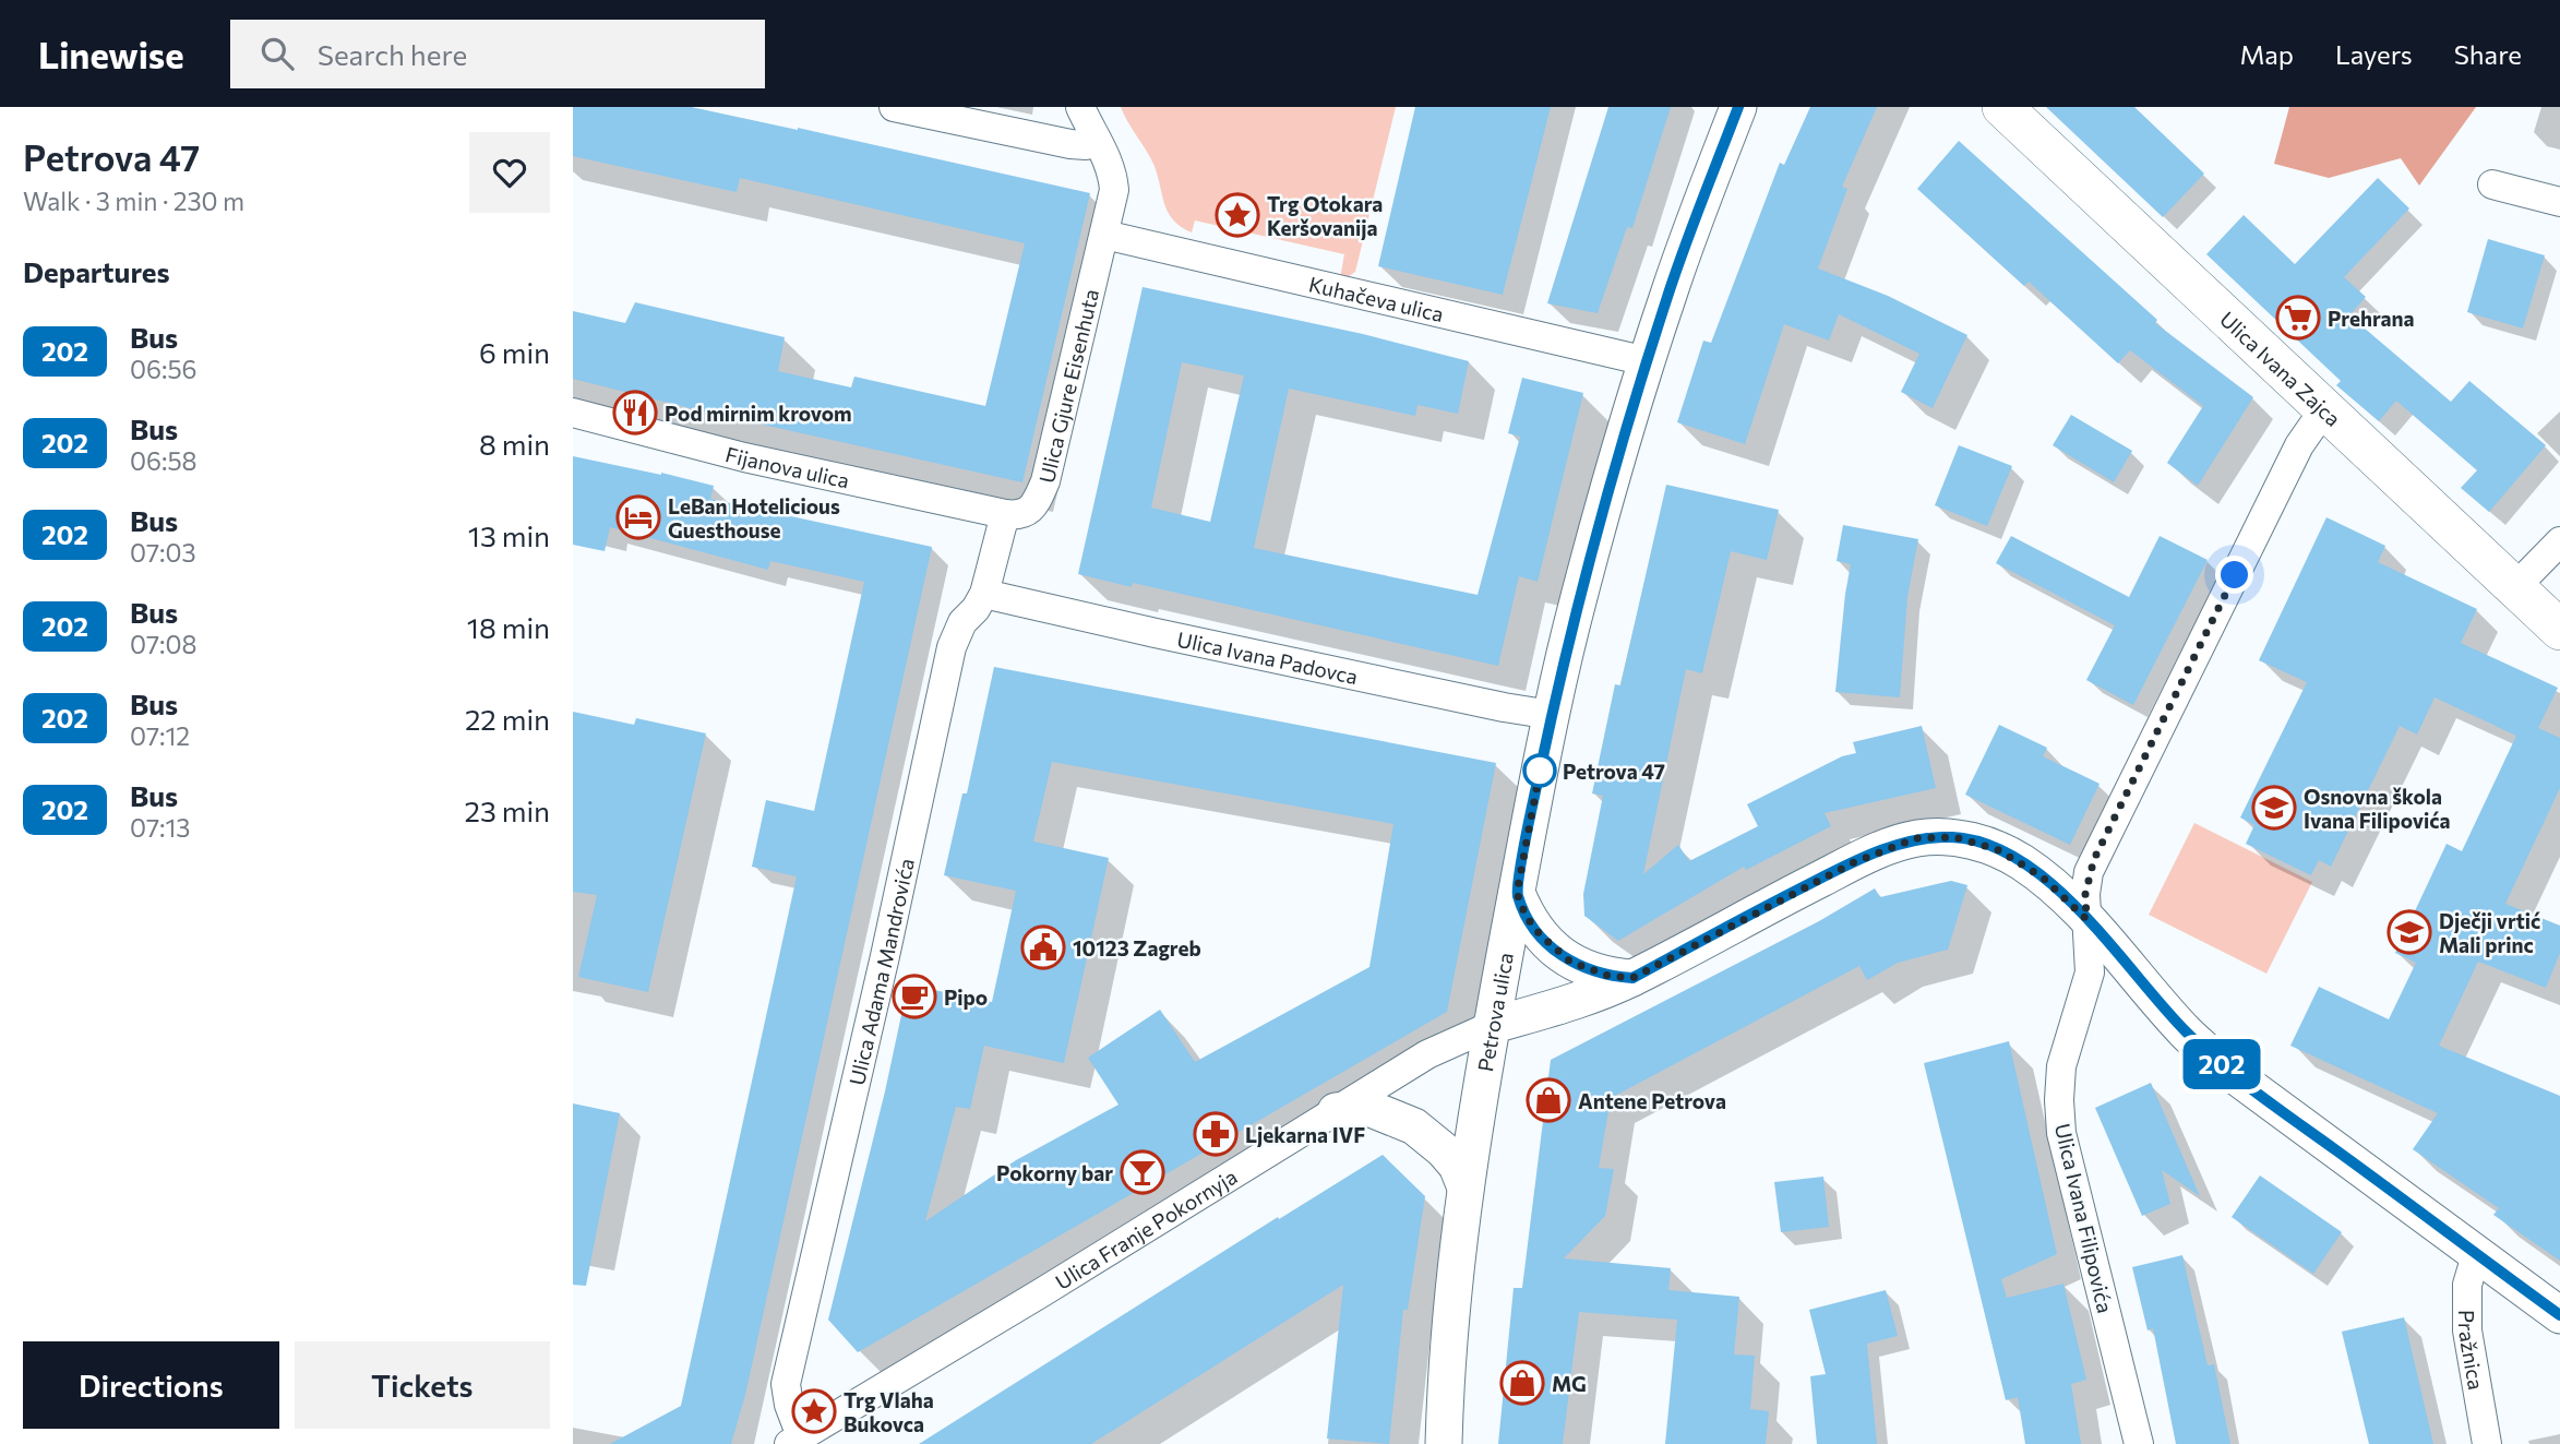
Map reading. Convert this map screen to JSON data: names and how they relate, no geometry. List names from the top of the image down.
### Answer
{
  "streets": {
    "main road": ["Ulica Ivana Zajca"],
    "street": [
      "Kuhačeva ulica",
      "Ulica Gjure Eisenhuta",
      "Fijanova ulica",
      "Ulica Ivana Padovca",
      "Ulica Adama Mandrovića",
      "Petrova ulica",
      "Ulica Ivana Filipovića",
      "Ulica Franje Pokornyja",
      "Pražnica"
    ]
  },
  "crossings": [
    ["Kuhačeva ulica", "Ulica Gjure Eisenhuta"],
    ["Kuhačeva ulica", "Petrova ulica"],
    ["Ulica Ivana Zajca", "Ulica Ivana Filipovića"],
    ["Ulica Gjure Eisenhuta", "Fijanova ulica"],
    ["Ulica Gjure Eisenhuta", "Ulica Adama Mandrovića"],
    ["Fijanova ulica", "Ulica Adama Mandrovića"],
    ["Ulica Ivana Padovca", "Ulica Adama Mandrovića"],
    ["Ulica Ivana Padovca", "Petrova ulica"],
    ["Ulica Adama Mandrovića", "Ulica Franje Pokornyja"],
    ["Petrova ulica", "Ulica Franje Pokornyja"]
  ],
  "places": {
    "place": ["Trg Otokara Keršovanija", "Trg Vlaha Bukovca"],
    "supermarket": ["Prehrana"],
    "restaurant": ["Pod mirnim krovom"],
    "hotel": ["LeBan Hotelicious Guesthouse"],
    "other": ["Petrova 47"],
    "school or university": ["Osnovna škola Ivana Filipovića", "Dječji vrtić Mali princ"],
    "public building": ["10123 Zagreb"],
    "cafe": ["Pipo"],
    "shop": ["Antene Petrova", "MG"],
    "pharmacy": ["Ljekarna IVF"],
    "bar": ["Pokorny bar"]
  },
  "lines": ["bus line 202"],
  "page": {
    "header": "Linewise",
    "search": "Search here",
    "nav": ["Map", "Layers", "Share"],
    "heading": [
      ["Petrova 47", "Walk · 3 min · 230 m"],
      "Departures"
    ],
    "on_map": "202",
    "list": [
      {
        "mark": "202",
        "name": "Bus",
        "note": "06:56",
        "value": "6 min"
      },
      {
        "mark": "202",
        "name": "Bus",
        "note": "06:58",
        "value": "8 min"
      },
      {
        "mark": "202",
        "name": "Bus",
        "note": "07:03",
        "value": "13 min"
      },
      {
        "mark": "202",
        "name": "Bus",
        "note": "07:08",
        "value": "18 min"
      },
      {
        "mark": "202",
        "name": "Bus",
        "note": "07:12",
        "value": "22 min"
      },
      {
        "mark": "202",
        "name": "Bus",
        "note": "07:13",
        "value": "23 min"
      }
    ],
    "buttons": ["Directions", "Tickets"]
  }
}
